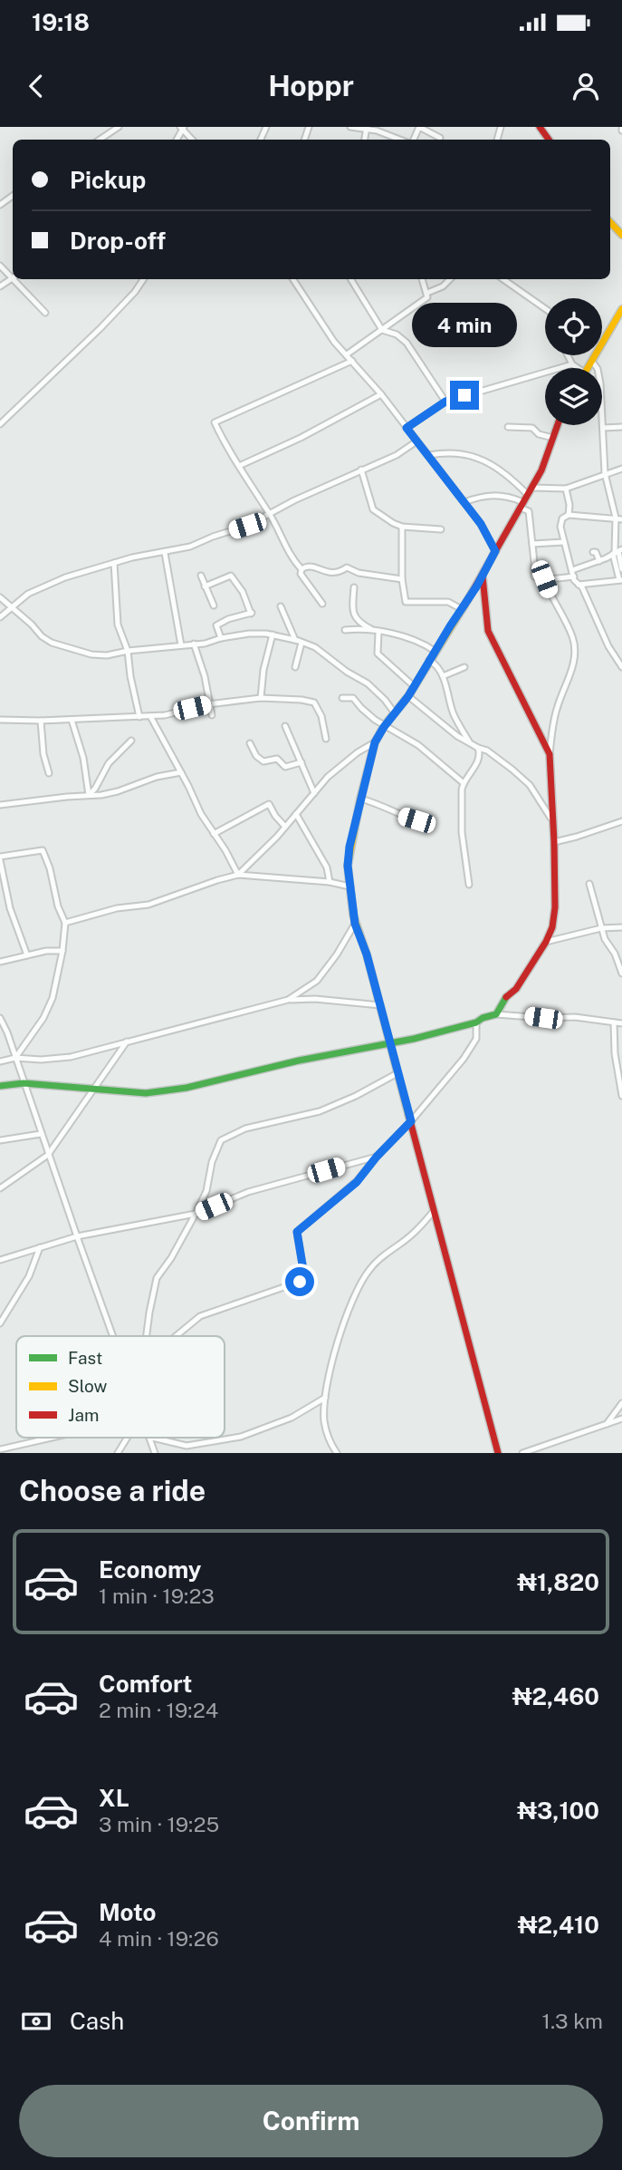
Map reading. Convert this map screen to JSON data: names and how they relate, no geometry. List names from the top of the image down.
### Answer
{
  "legend": ["Fast", "Slow", "Jam"],
  "page": {
    "status": "19:18",
    "header": "Hoppr",
    "banner": ["Pickup", "Drop-off"],
    "bubble": "4 min",
    "heading": "Choose a ride",
    "list": [
      {
        "name": "Economy",
        "note": "1 min · 19:23",
        "value": "₦1,820"
      },
      {
        "name": "Comfort",
        "note": "2 min · 19:24",
        "value": "₦2,460"
      },
      {
        "name": "XL",
        "note": "3 min · 19:25",
        "value": "₦3,100"
      },
      {
        "name": "Moto",
        "note": "4 min · 19:26",
        "value": "₦2,410"
      }
    ],
    "pay": ["Cash", "1.3 km"],
    "buttons": "Confirm"
  }
}
